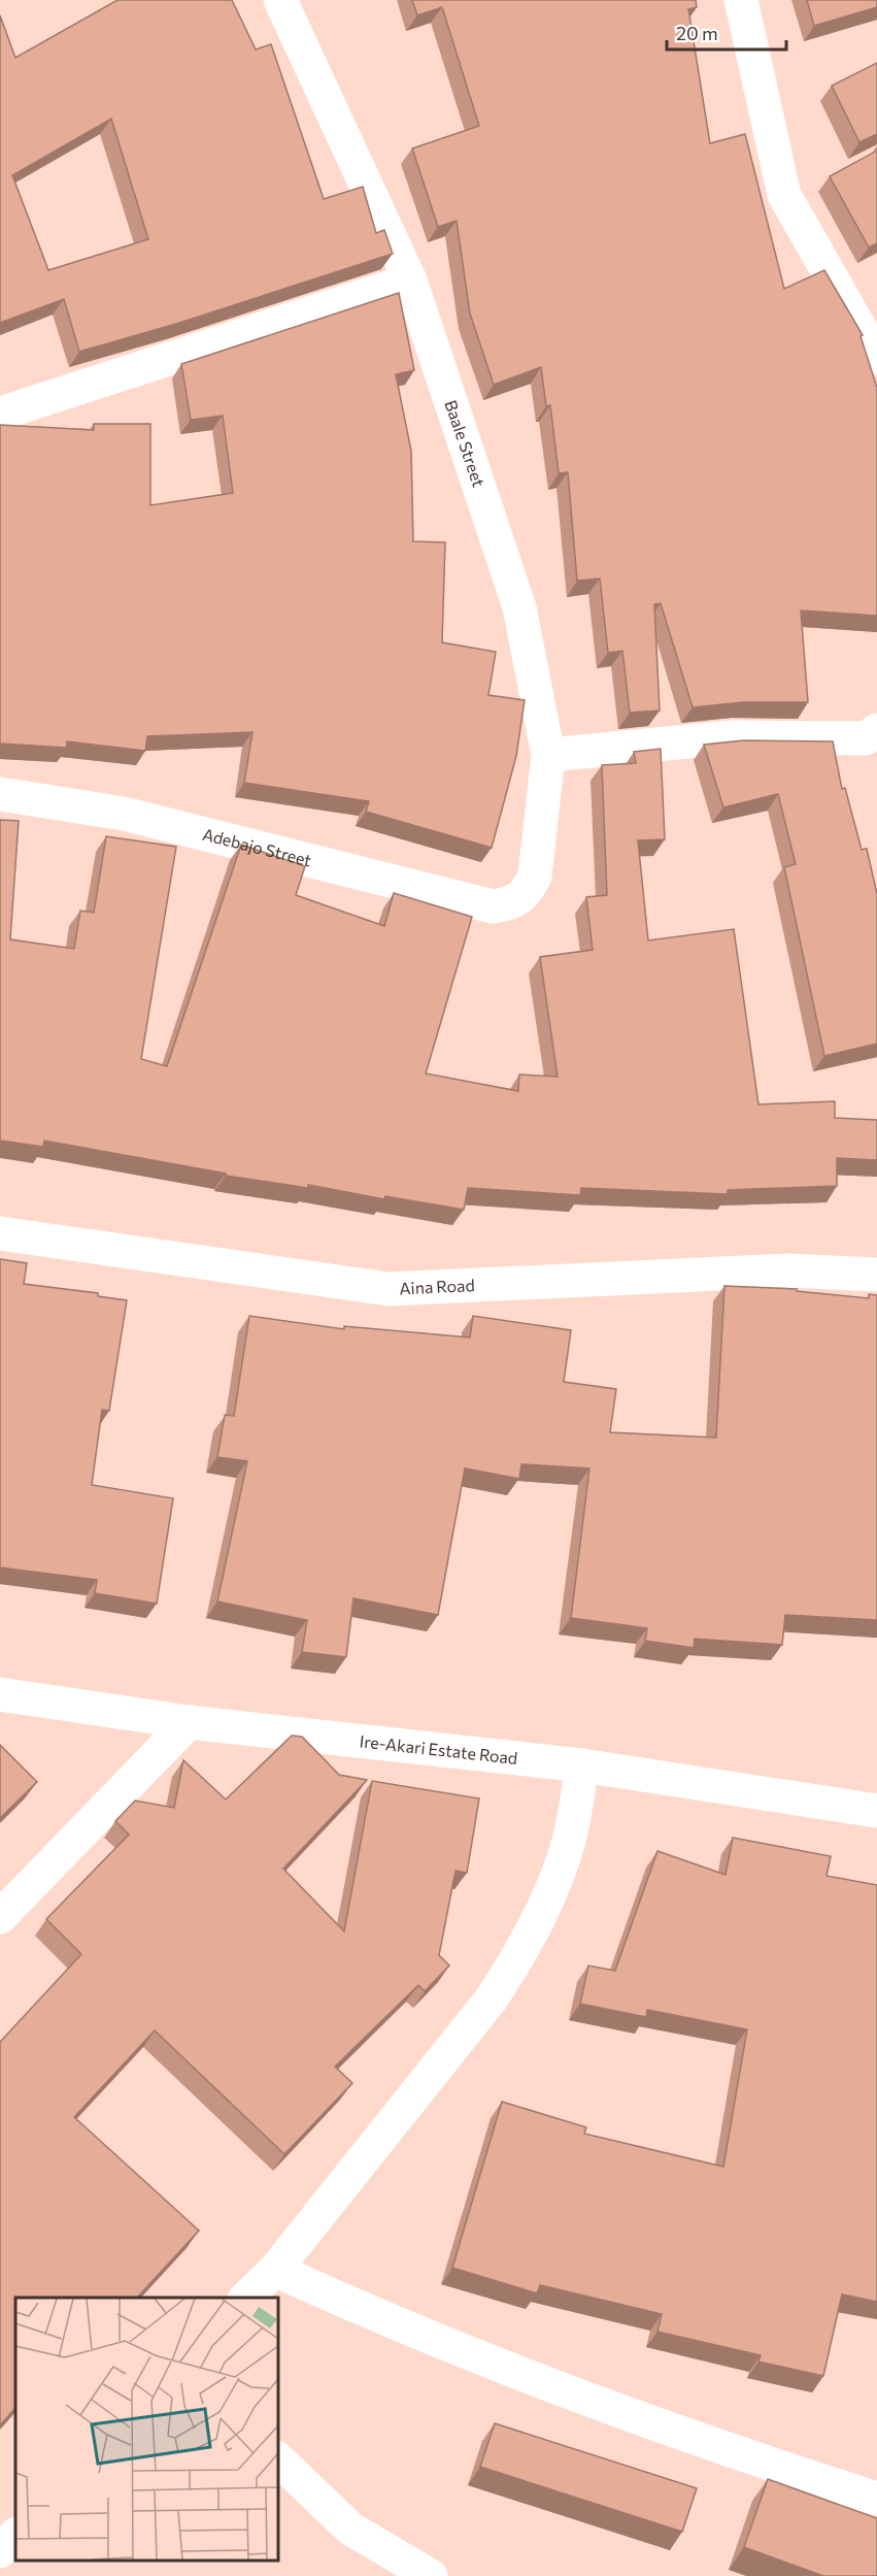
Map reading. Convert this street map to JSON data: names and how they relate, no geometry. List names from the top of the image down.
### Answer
{
  "streets": {
    "street": [
      "Baale Street",
      "Adebajo Street",
      "Aina Road",
      "Ire-Akari Estate Road"
    ]
  },
  "crossings": [
    ["Baale Street", "Adebajo Street"]
  ],
  "scale_bar": "20 m"
}
